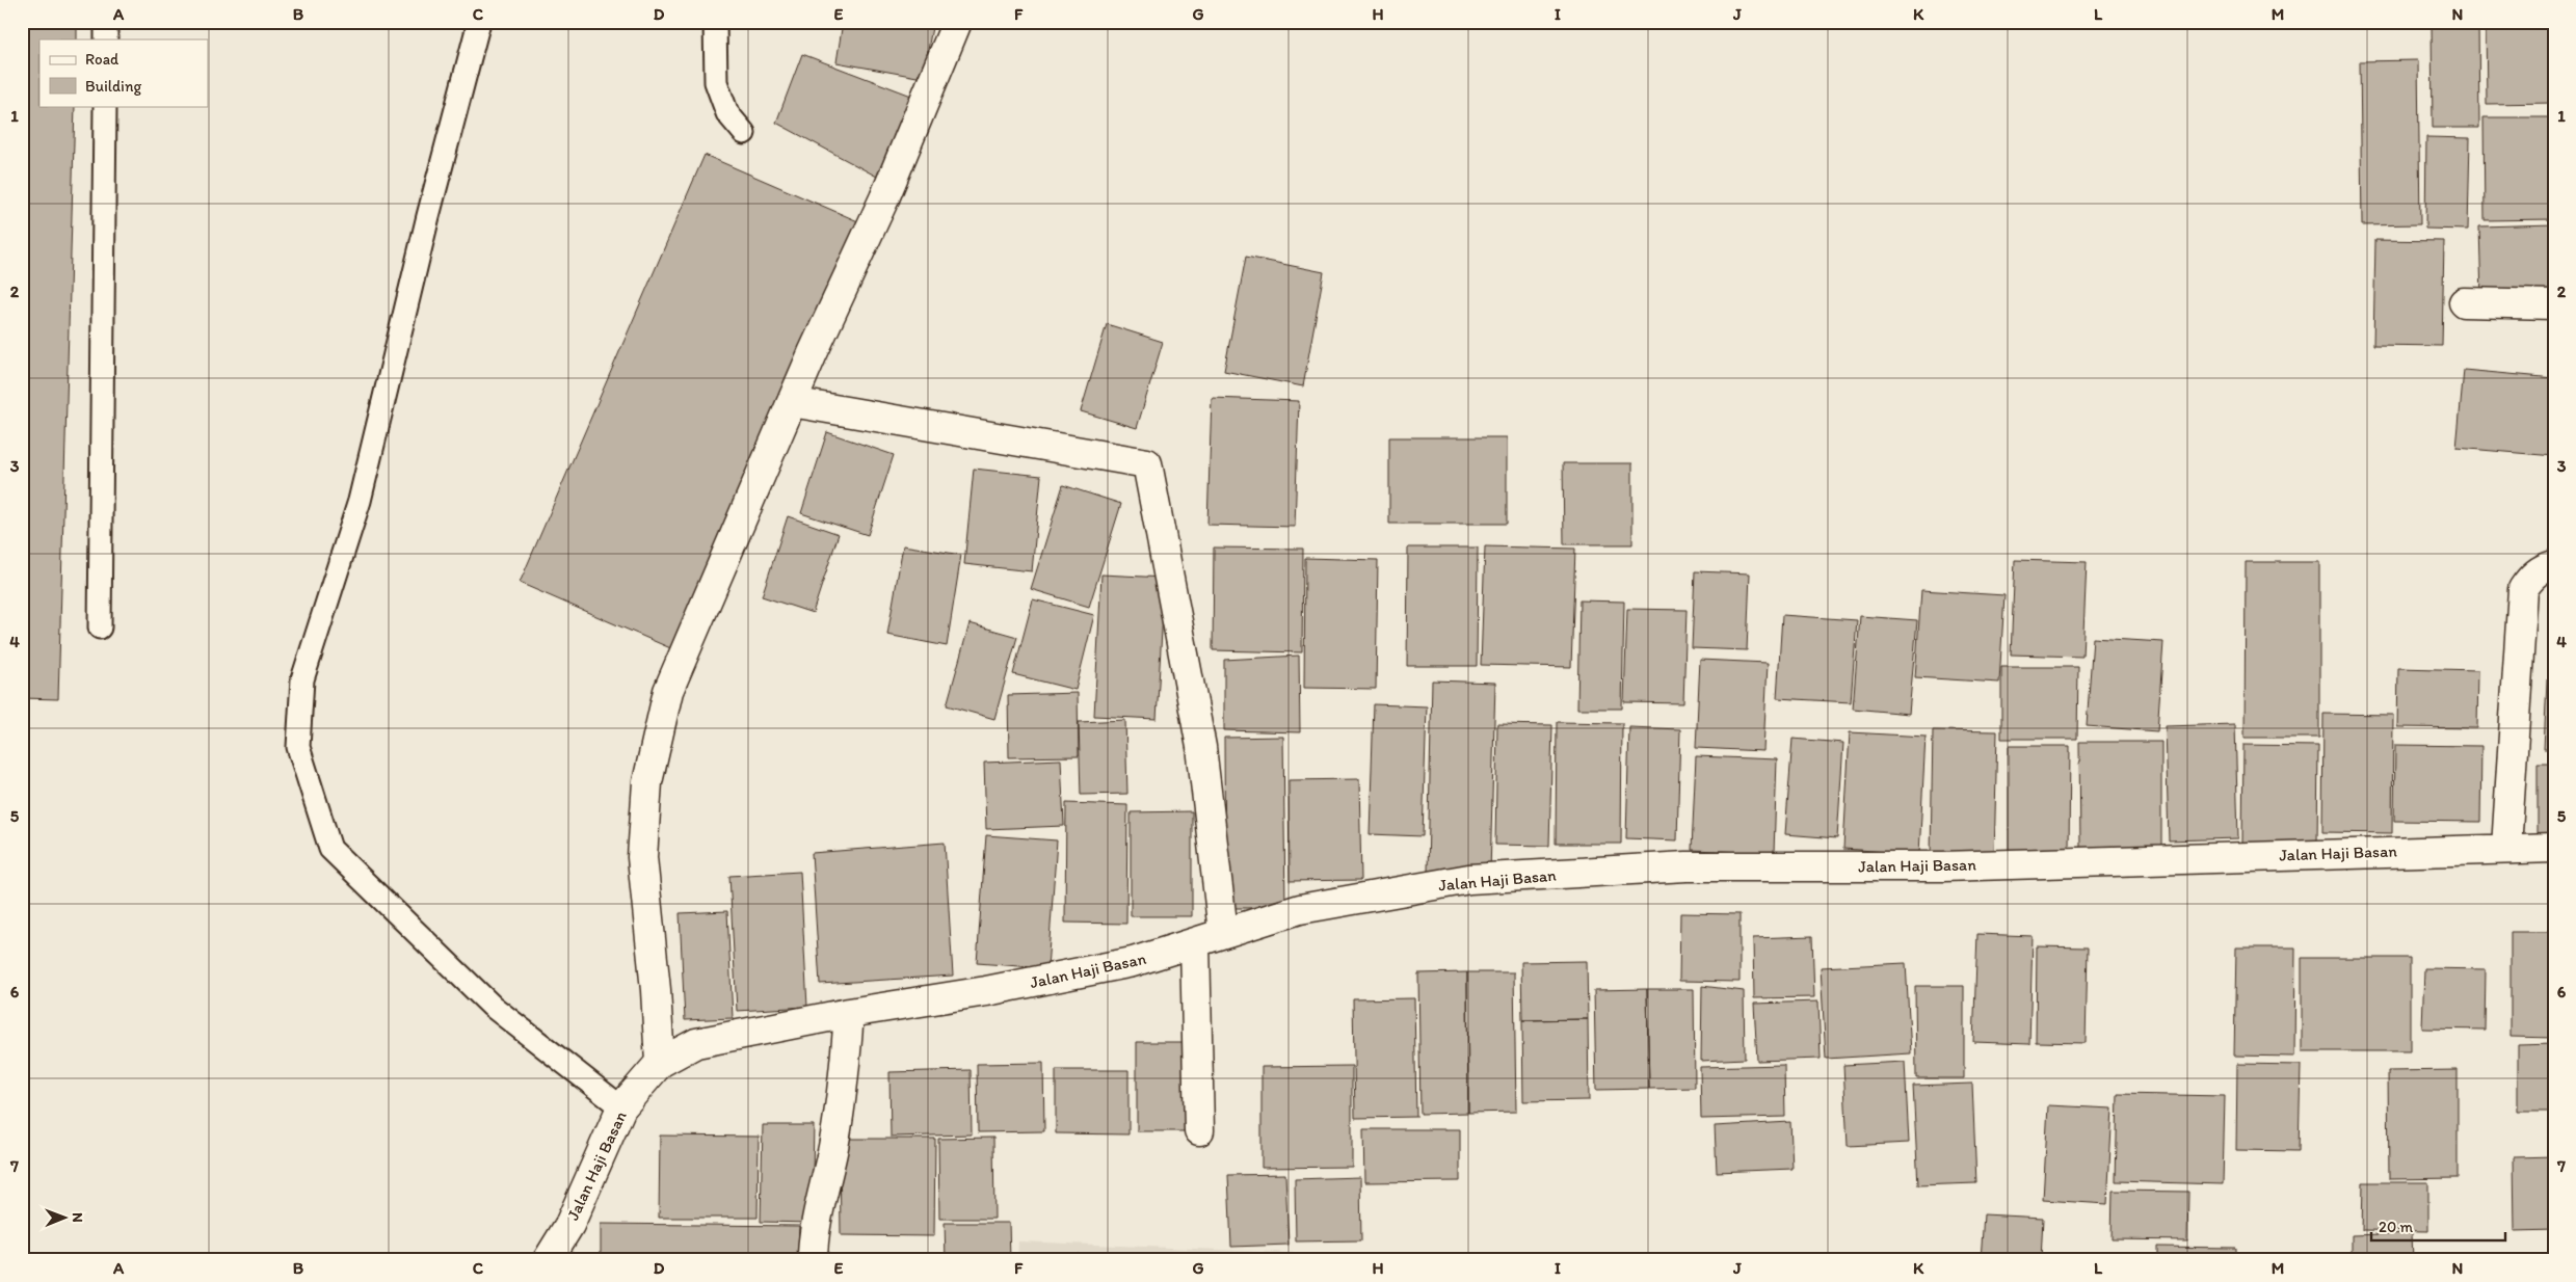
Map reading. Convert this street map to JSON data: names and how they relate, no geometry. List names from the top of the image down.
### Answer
{
  "streets": {
    "street": ["Jalan Haji Basan"]
  },
  "legend": ["Road", "Building"],
  "scale_bar": "20 m",
  "north": "right",
  "grid": {
    "columns": [
      "A",
      "B",
      "C",
      "D",
      "E",
      "F",
      "G",
      "H",
      "I",
      "J",
      "K",
      "L",
      "M",
      "N"
    ],
    "rows": [
      "1",
      "2",
      "3",
      "4",
      "5",
      "6",
      "7"
    ]
  }
}
